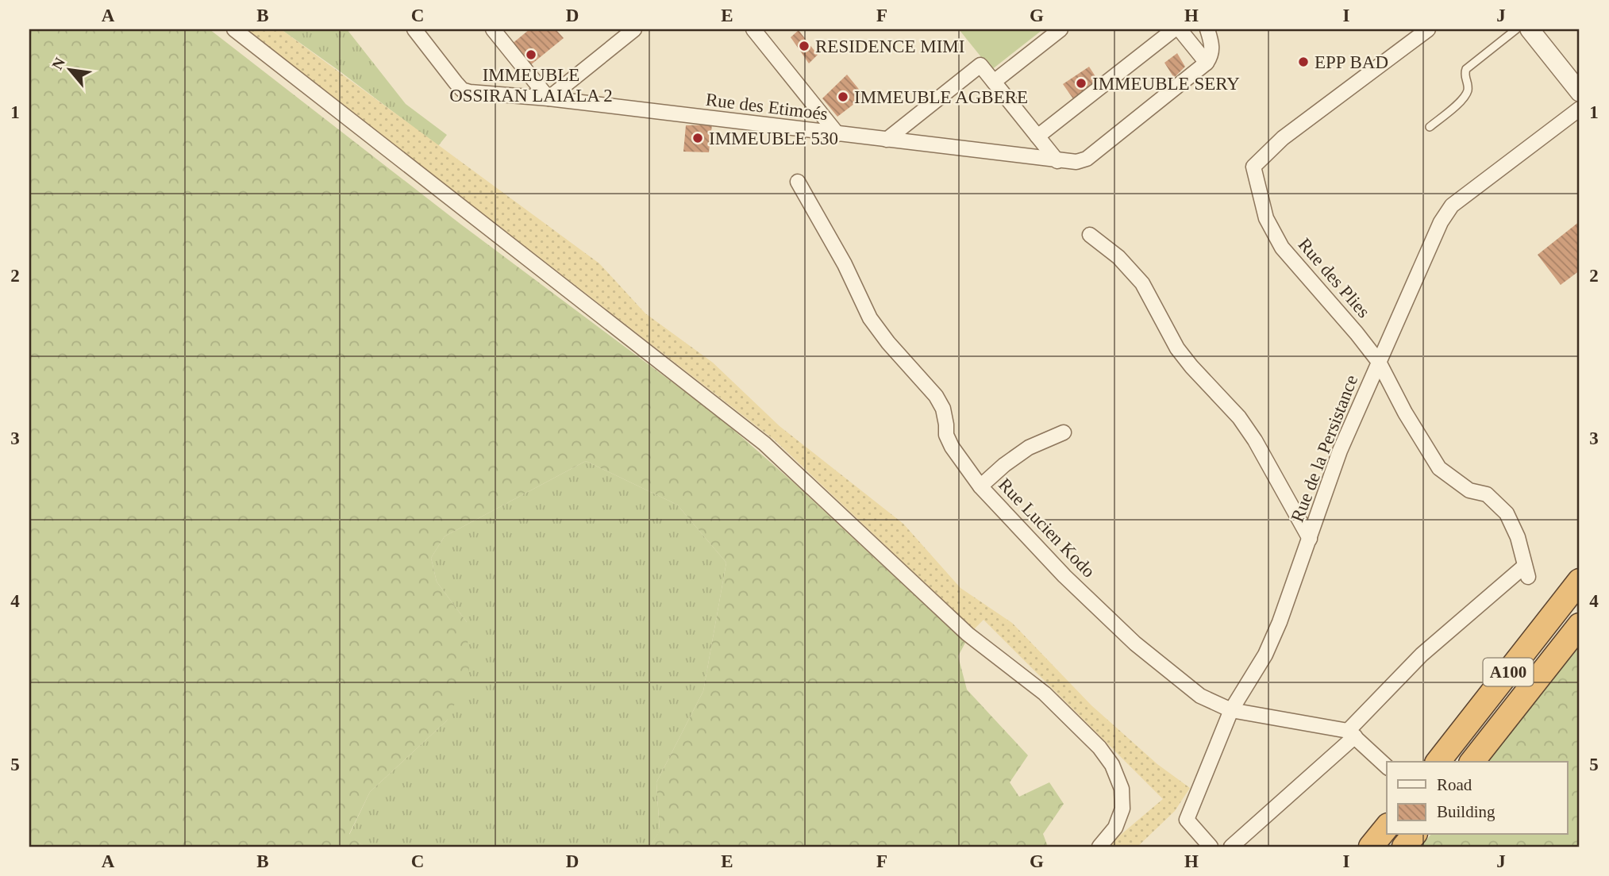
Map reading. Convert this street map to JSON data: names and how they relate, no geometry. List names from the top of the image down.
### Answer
{
  "streets": {
    "highway": ["A100"],
    "street": [
      "Rue des Etimoés",
      "Rue des Plies",
      "Rue de la Persistance",
      "Rue Lucien Kodo"
    ]
  },
  "crossings": [
    ["Rue des Plies", "Rue de la Persistance"],
    ["Rue des Plies", "Rue Lucien Kodo"],
    ["Rue de la Persistance", "Rue Lucien Kodo"]
  ],
  "places": [
    "RESIDENCE MIMI",
    "IMMEUBLE OSSIRAN LAIALA 2",
    "EPP BAD",
    "IMMEUBLE SERY",
    "IMMEUBLE AGBERE",
    "IMMEUBLE 530"
  ],
  "legend": ["Road", "Building"],
  "north": "top left",
  "grid": {
    "columns": [
      "A",
      "B",
      "C",
      "D",
      "E",
      "F",
      "G",
      "H",
      "I",
      "J"
    ],
    "rows": [
      "1",
      "2",
      "3",
      "4",
      "5"
    ]
  }
}
